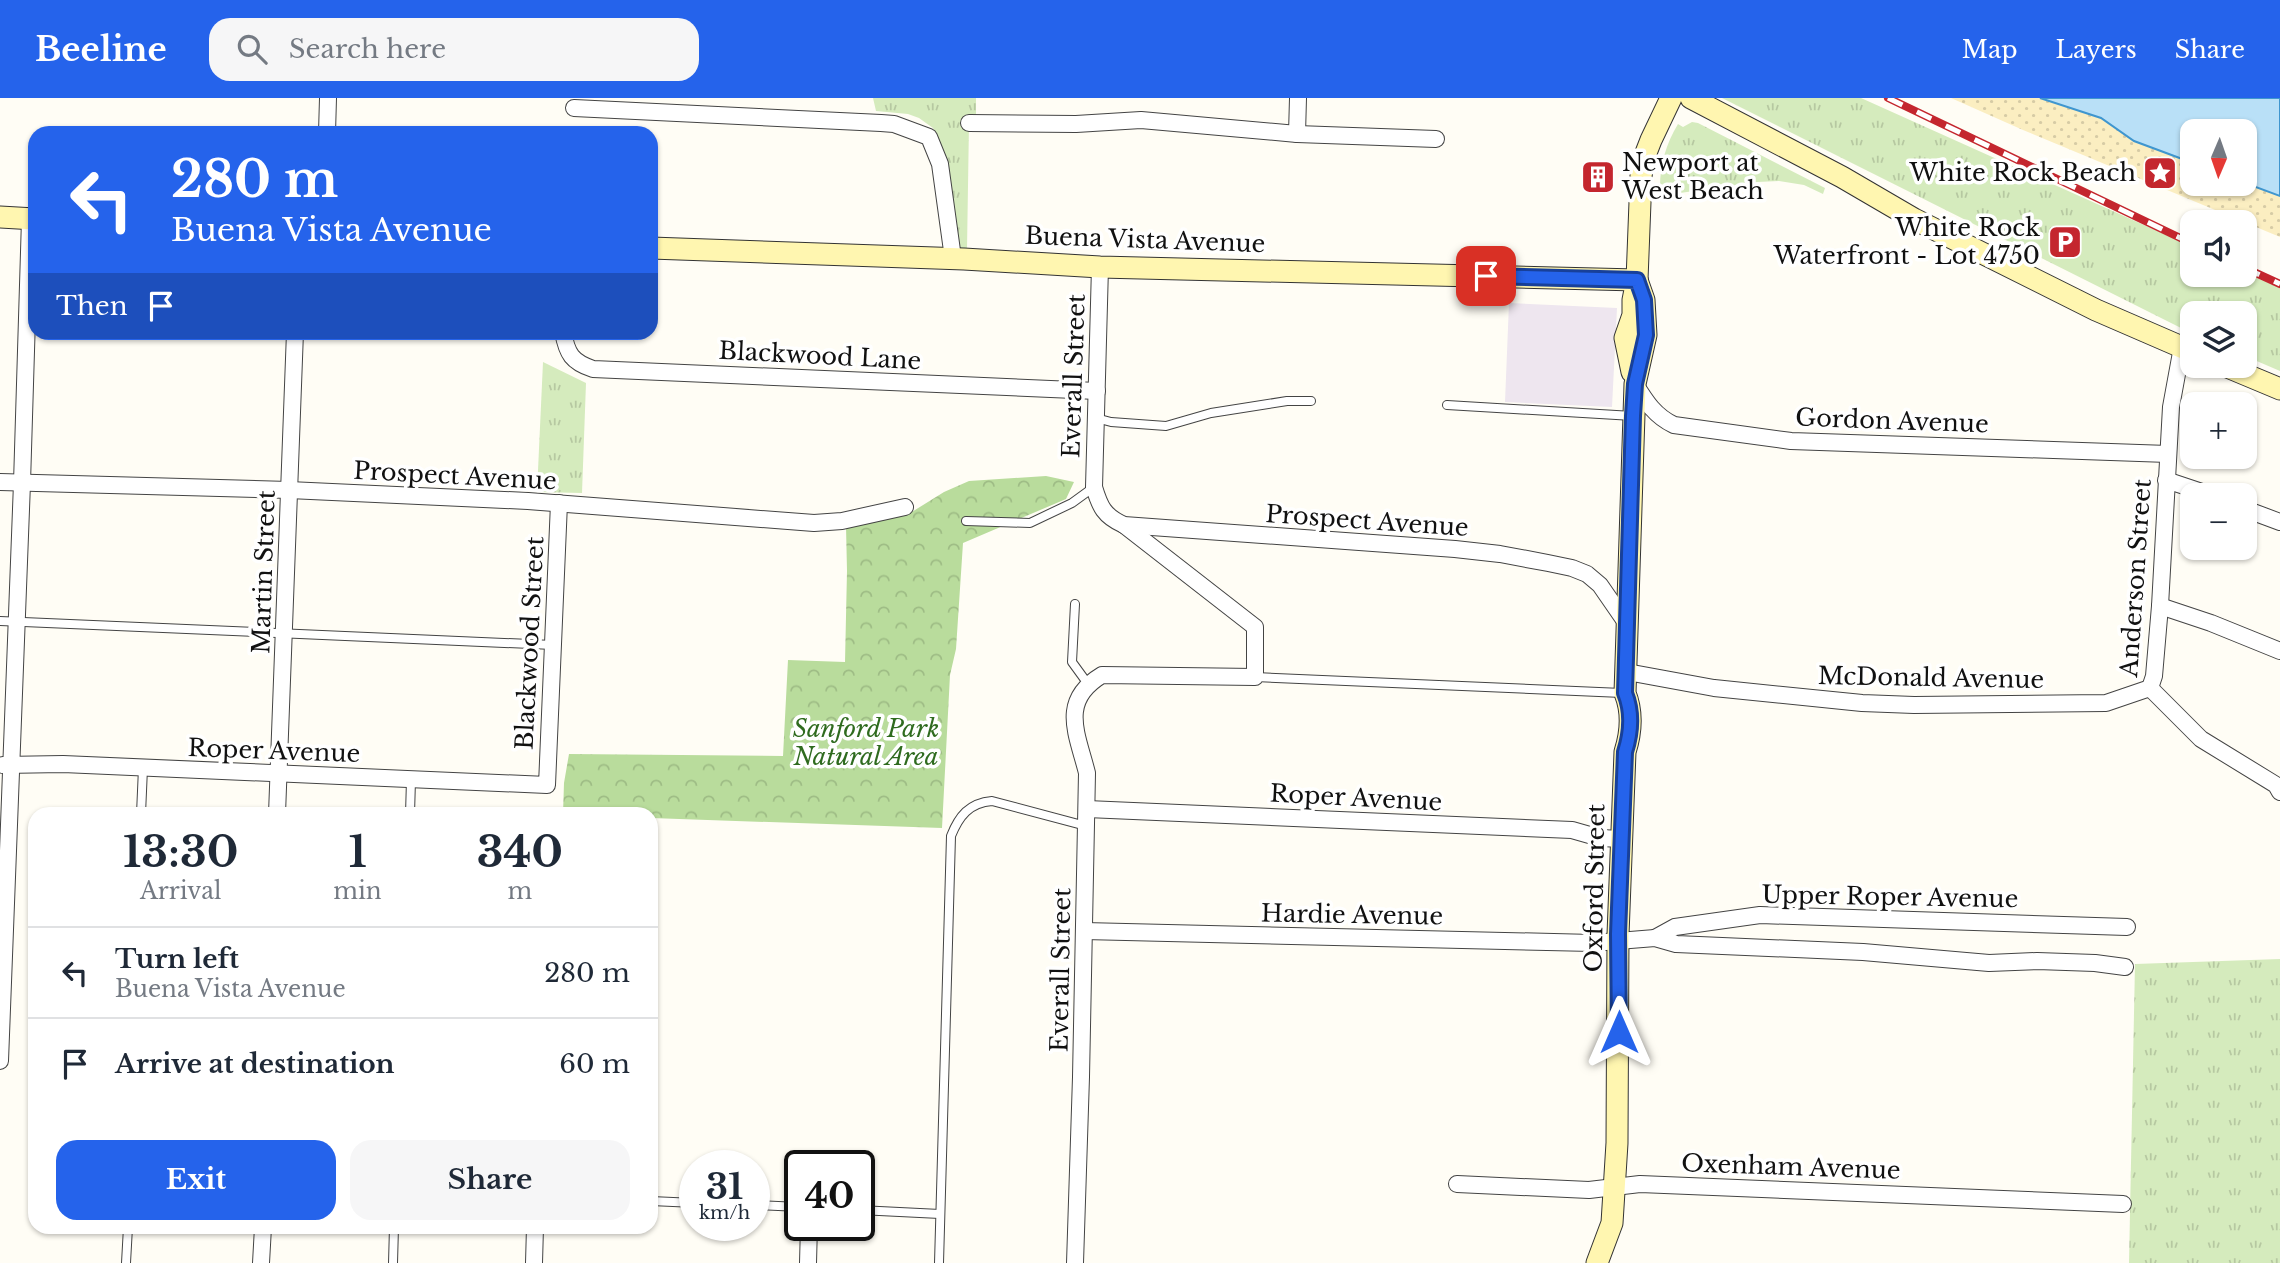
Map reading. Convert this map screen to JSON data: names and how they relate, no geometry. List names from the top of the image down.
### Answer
{
  "streets": {
    "street": [
      "Buena Vista Avenue",
      "Blackwood Lane",
      "Everall Street",
      "Gordon Avenue",
      "Prospect Avenue",
      "Martin Street",
      "Anderson Street",
      "Blackwood Street",
      "McDonald Avenue",
      "Roper Avenue",
      "Oxford Street",
      "Upper Roper Avenue",
      "Hardie Avenue",
      "Oxenham Avenue"
    ]
  },
  "crossings": [
    ["Buena Vista Avenue", "Everall Street"],
    ["Buena Vista Avenue", "Oxford Street"],
    ["Blackwood Lane", "Everall Street"],
    ["Everall Street", "Roper Avenue"],
    ["Everall Street", "Hardie Avenue"],
    ["Gordon Avenue", "Anderson Street"],
    ["Gordon Avenue", "Oxford Street"],
    ["Prospect Avenue", "Martin Street"],
    ["Prospect Avenue", "Blackwood Street"],
    ["Prospect Avenue", "Oxford Street"],
    ["Martin Street", "Roper Avenue"],
    ["Anderson Street", "McDonald Avenue"],
    ["Blackwood Street", "Roper Avenue"],
    ["McDonald Avenue", "Oxford Street"],
    ["Roper Avenue", "Oxford Street"],
    ["Oxford Street", "Upper Roper Avenue"],
    ["Oxford Street", "Hardie Avenue"],
    ["Oxford Street", "Oxenham Avenue"],
    ["Upper Roper Avenue", "Hardie Avenue"]
  ],
  "parks": ["Sanford Park Natural Area"],
  "places": {
    "place": ["White Rock Beach"],
    "building": ["Newport at West Beach"],
    "parking": ["White Rock Waterfront - Lot 4750"]
  },
  "north": "bottom",
  "page": {
    "header": "Beeline",
    "search": "Search here",
    "nav": ["Map", "Layers", "Share"],
    "map_buttons": ["+", "−"],
    "turn": ["280 m", "Buena Vista Avenue"],
    "then": "Then",
    "eta": [
      "13:30",
      "Arrival",
      "1",
      "min",
      "340",
      "m"
    ],
    "list": [
      {
        "name": "Turn left",
        "note": "Buena Vista Avenue",
        "value": "280 m"
      },
      {
        "name": "Arrive at destination",
        "value": "60 m"
      }
    ],
    "buttons": ["Exit", "Share"],
    "speed": "31 km/h",
    "limit": "40"
  }
}
